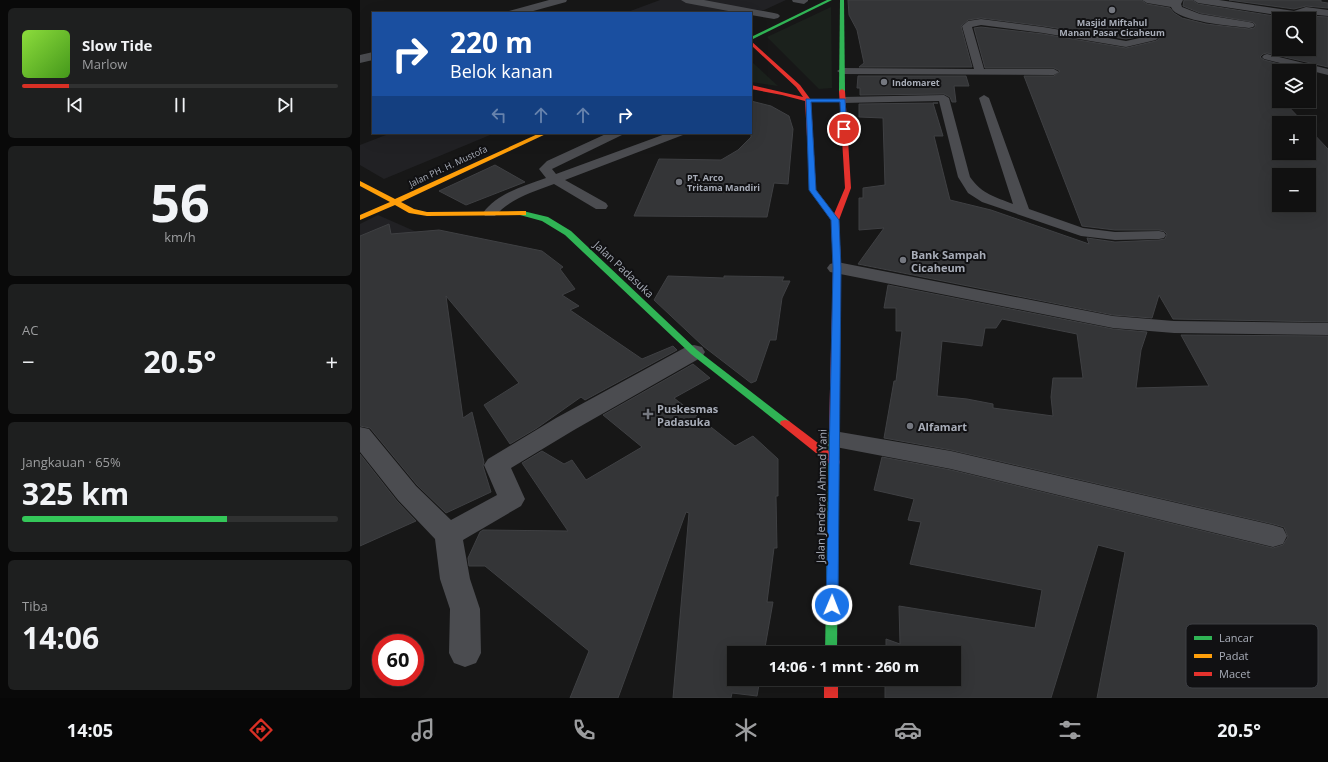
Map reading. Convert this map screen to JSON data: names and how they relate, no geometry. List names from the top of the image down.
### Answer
{
  "streets": {
    "main road": ["Jalan PH. H. Mustofa", "Jalan Padasuka", "Jalan Jenderal Ahmad Yani"]
  },
  "crossings": [
    ["Jalan PH. H. Mustofa", "Jalan Padasuka"],
    ["Jalan Padasuka", "Jalan Jenderal Ahmad Yani"]
  ],
  "places": {
    "other": [
      "Masjid Miftahul Manan Pasar Cicaheum",
      "Indomaret",
      "PT. Arco Tritama Mandiri",
      "Bank Sampah Cicaheum",
      "Alfamart"
    ],
    "health": ["Puskesmas Padasuka"]
  },
  "legend": ["Lancar", "Padat", "Macet"],
  "page": {
    "map_buttons": ["+", "−"],
    "turn": ["220 m", "Belok kanan"],
    "song": ["Slow Tide", "Marlow"],
    "tile": [
      ["56", "km/h"],
      "AC",
      ["Jangkauan · 65%", "325 km"],
      ["Tiba", "14:06"]
    ],
    "heat": ["−", "20.5°", "+"],
    "limit": "60",
    "trip": "14:06 · 1 mnt · 260 m",
    "tabs": ["14:05", "20.5°"]
  }
}
